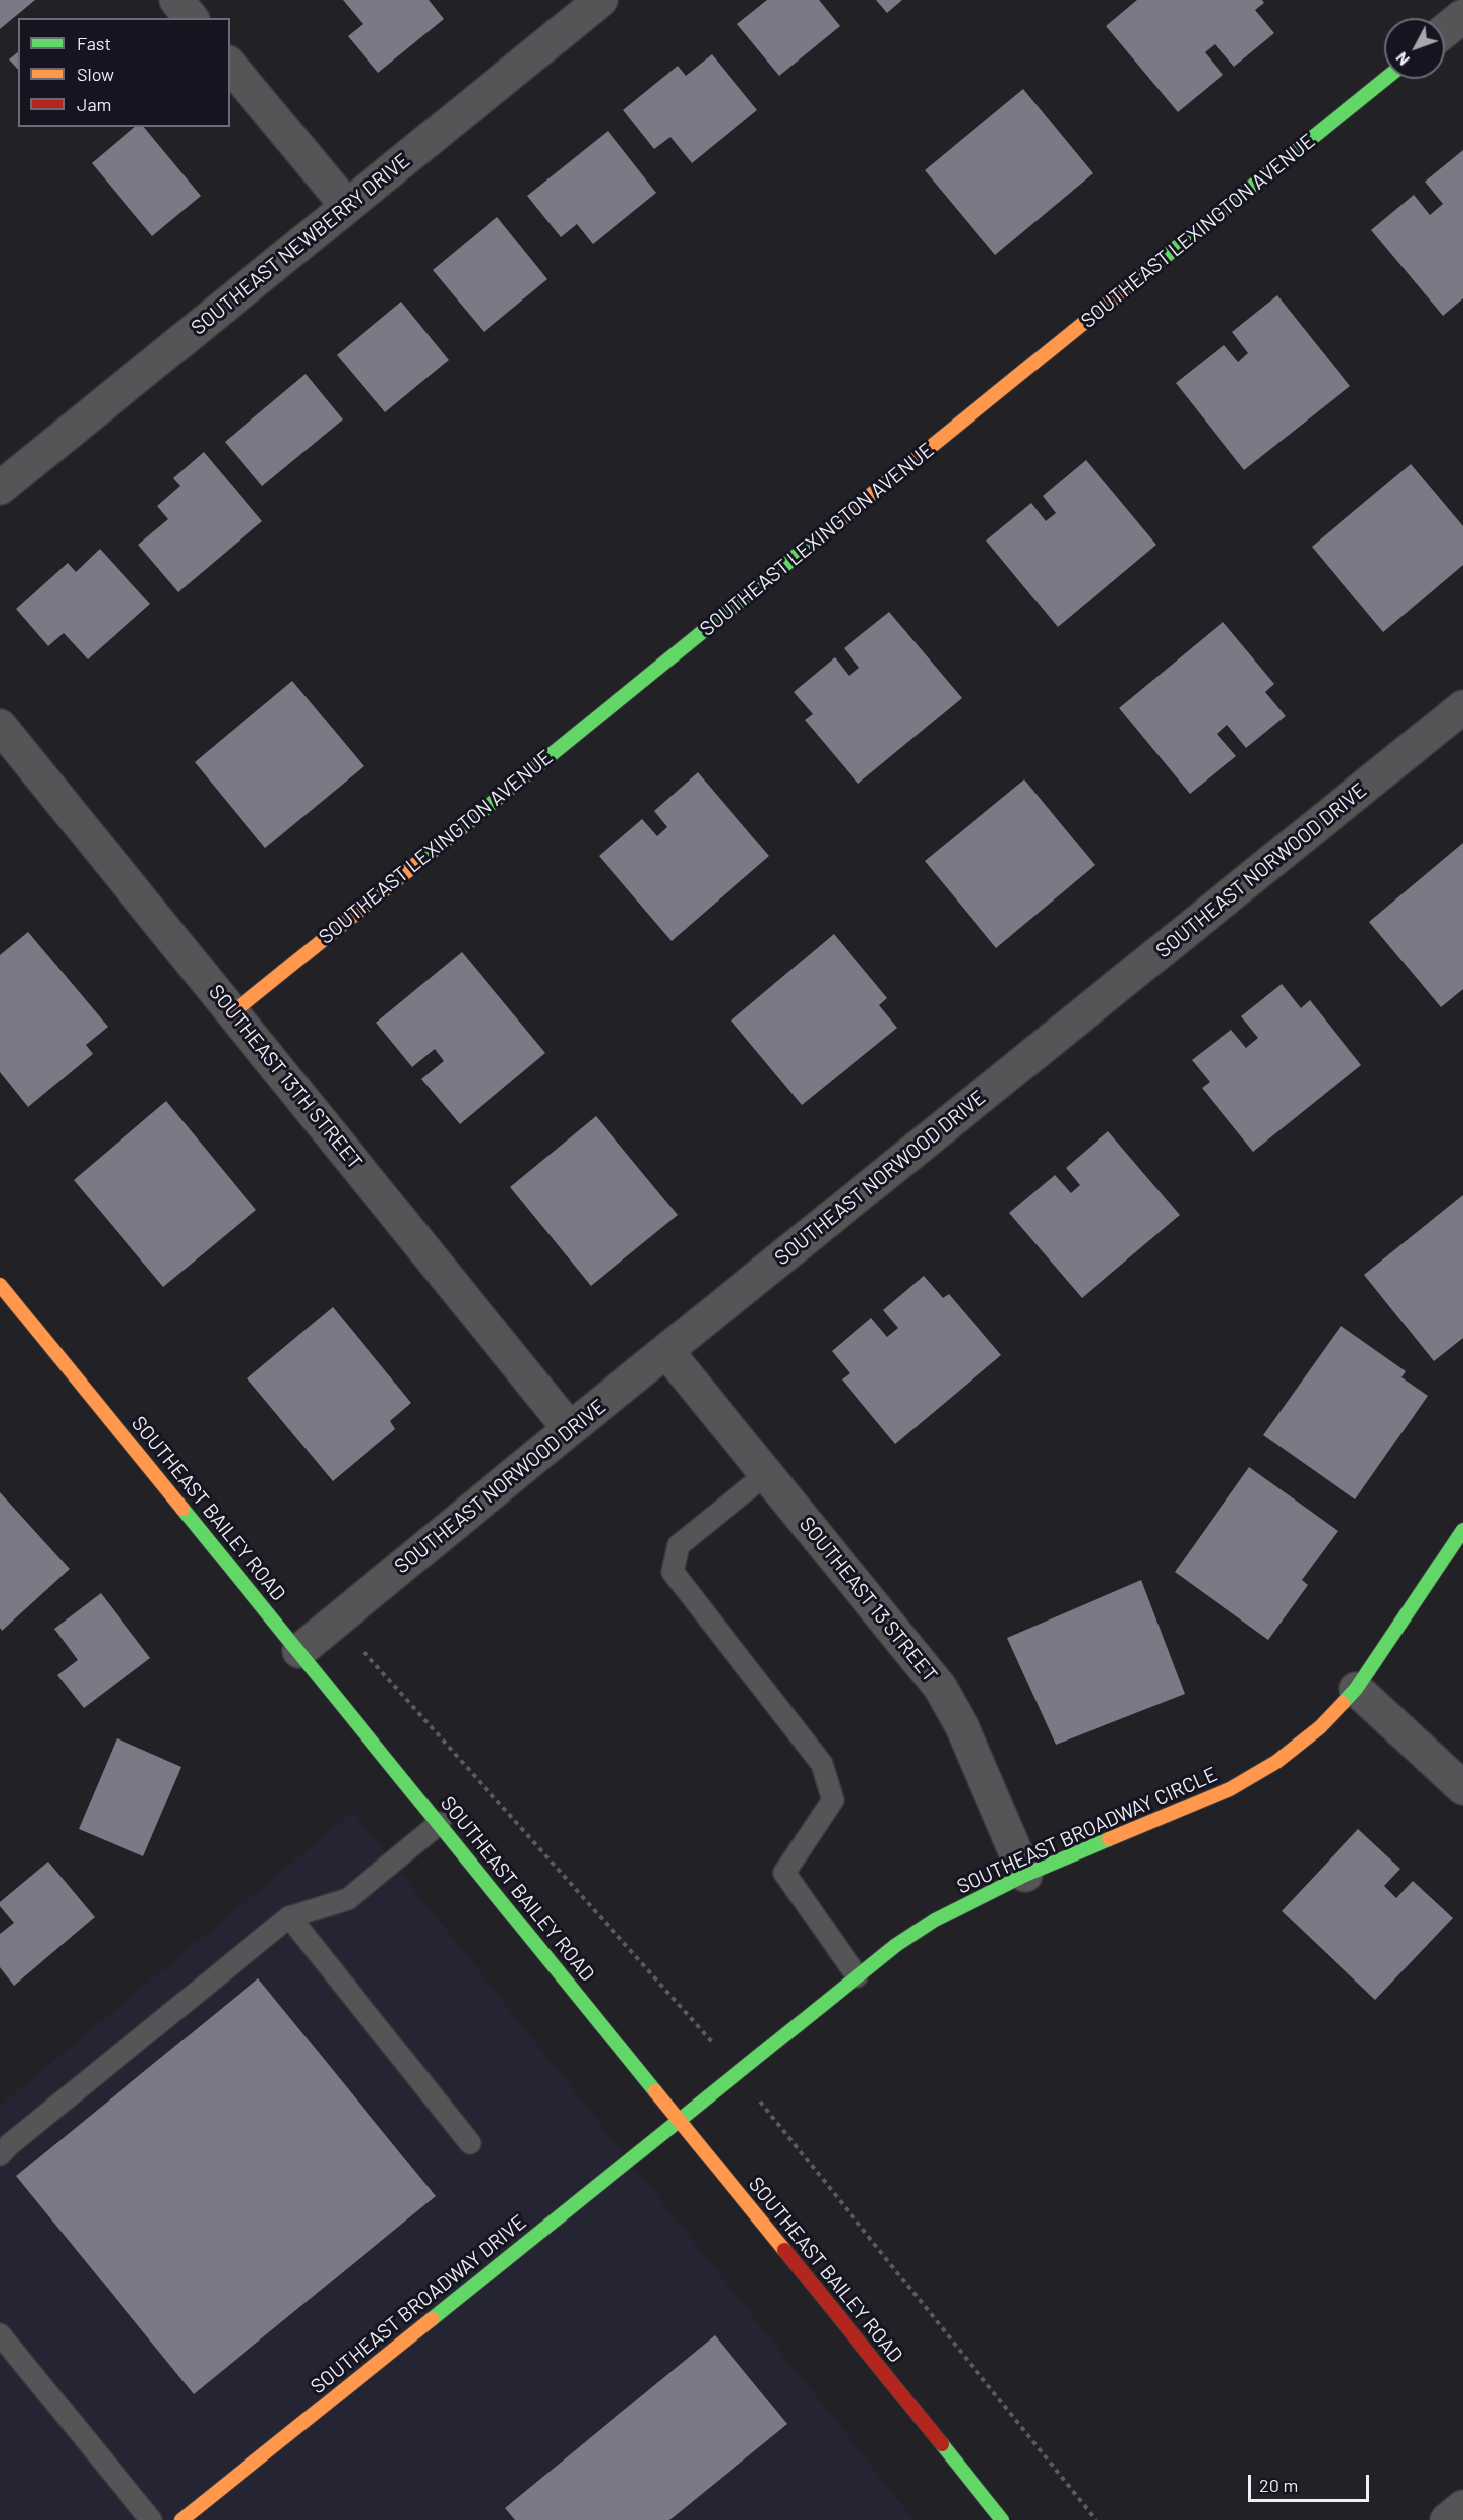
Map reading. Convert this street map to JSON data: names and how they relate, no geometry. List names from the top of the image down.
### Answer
{
  "streets": {
    "street": [
      "SOUTHEAST LEXINGTON AVENUE",
      "SOUTHEAST NEWBERRY DRIVE",
      "SOUTHEAST NORWOOD DRIVE",
      "SOUTHEAST 13TH STREET",
      "SOUTHEAST BAILEY ROAD",
      "SOUTHEAST 13 STREET",
      "SOUTHEAST BROADWAY CIRCLE",
      "SOUTHEAST BROADWAY DRIVE"
    ]
  },
  "crossings": [
    ["SOUTHEAST LEXINGTON AVENUE", "SOUTHEAST 13TH STREET"],
    ["SOUTHEAST NORWOOD DRIVE", "SOUTHEAST 13TH STREET"],
    ["SOUTHEAST NORWOOD DRIVE", "SOUTHEAST BAILEY ROAD"],
    ["SOUTHEAST NORWOOD DRIVE", "SOUTHEAST 13 STREET"],
    ["SOUTHEAST BAILEY ROAD", "SOUTHEAST BROADWAY CIRCLE"],
    ["SOUTHEAST BAILEY ROAD", "SOUTHEAST BROADWAY DRIVE"],
    ["SOUTHEAST 13 STREET", "SOUTHEAST BROADWAY CIRCLE"],
    ["SOUTHEAST BROADWAY CIRCLE", "SOUTHEAST BROADWAY DRIVE"]
  ],
  "legend": ["Fast", "Slow", "Jam"],
  "scale_bar": "20 m",
  "north": "bottom left"
}
